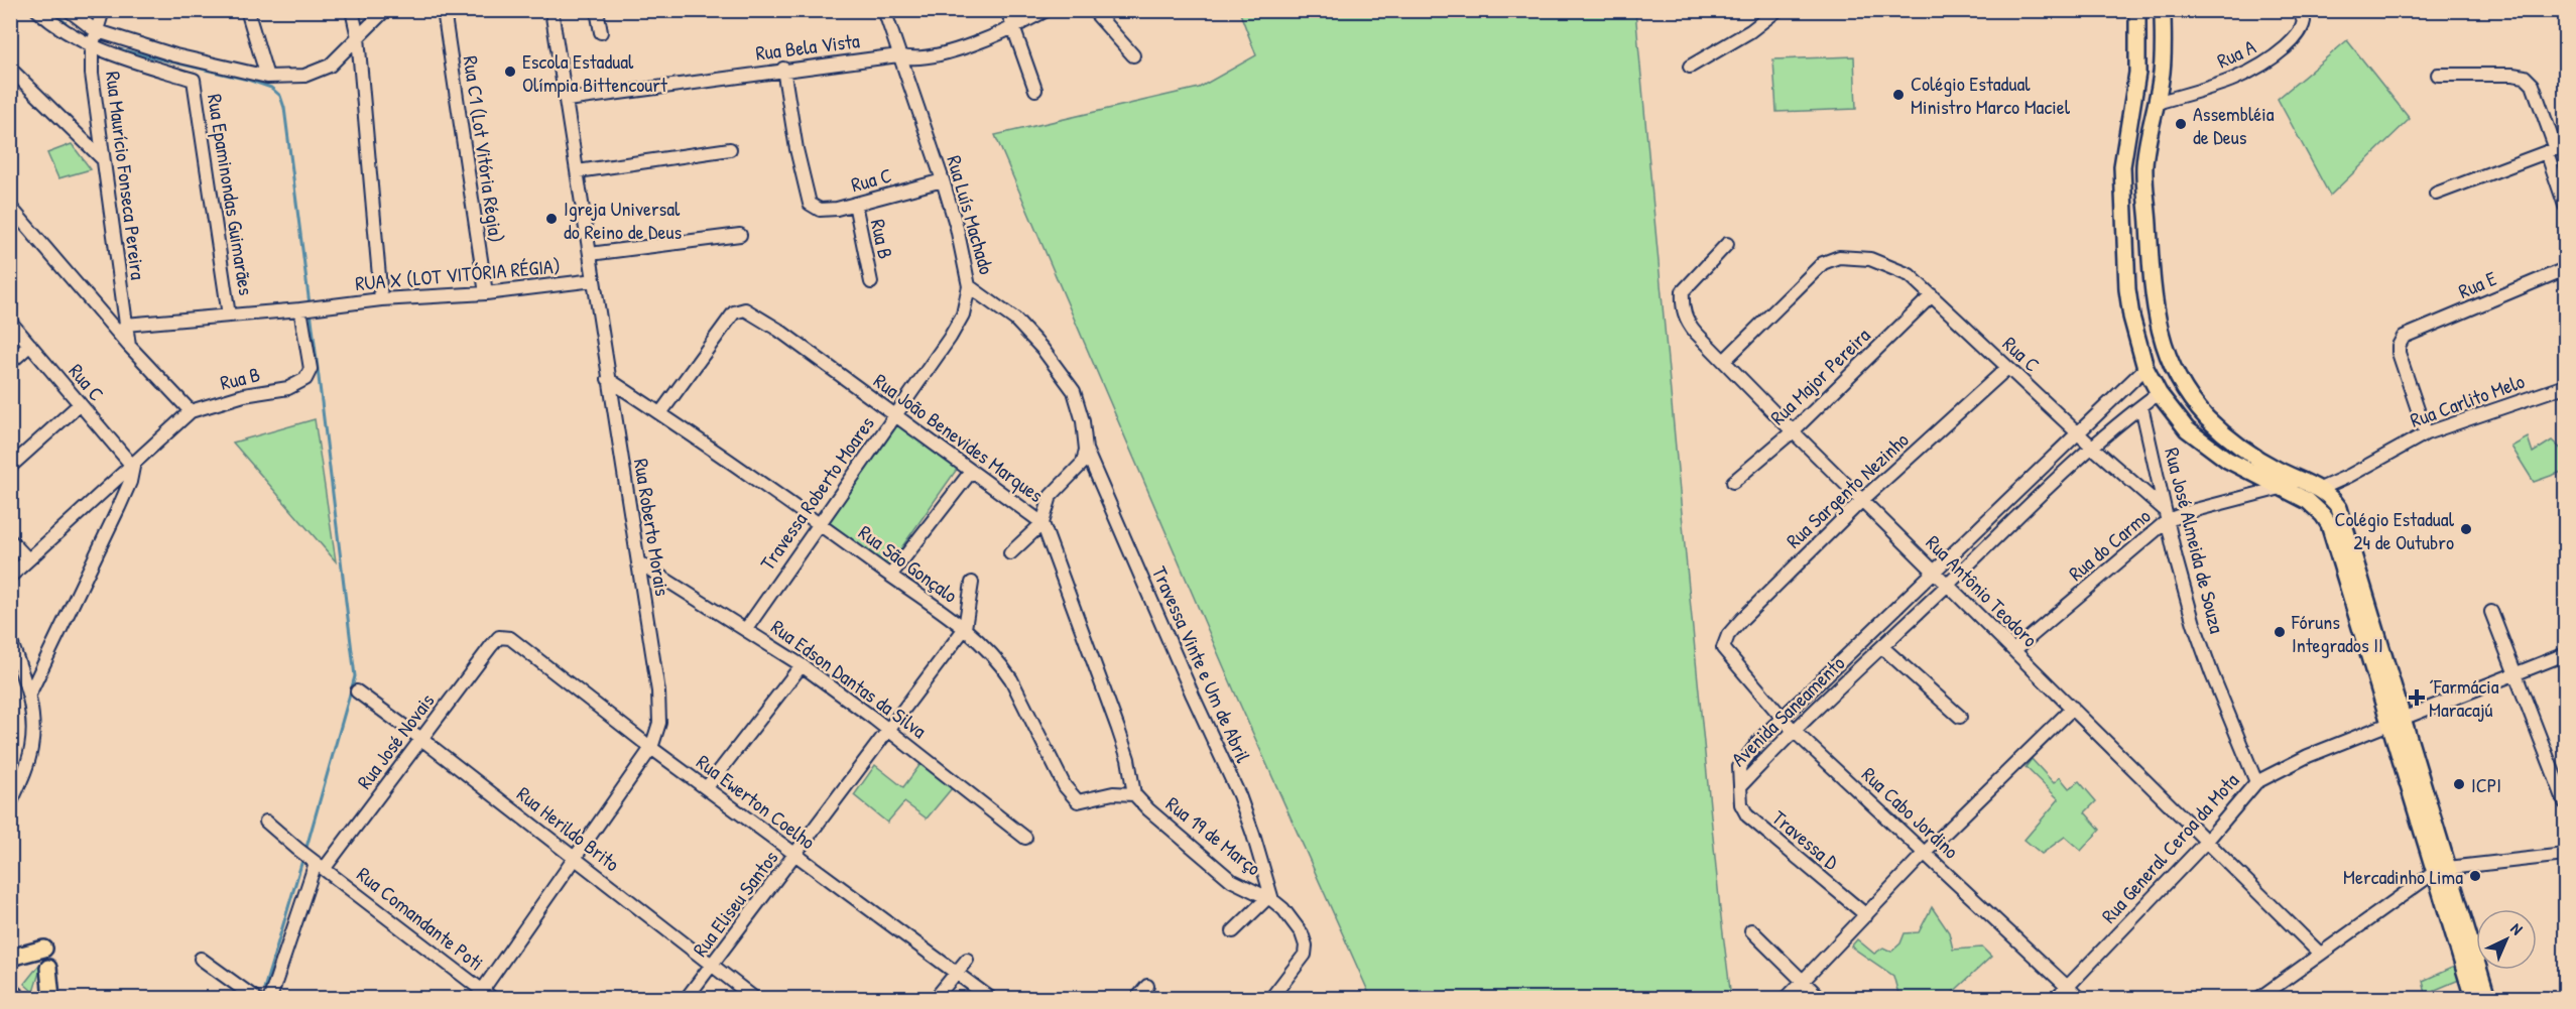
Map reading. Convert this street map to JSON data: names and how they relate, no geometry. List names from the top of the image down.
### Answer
{
  "streets": {
    "street": [
      "Rua Bela Vista",
      "Rua A",
      "Rua C1 (Lot Vitória Régia)",
      "Rua Maurício Fonseca Pereira",
      "Rua C",
      "Rua Epaminondas Guimarães",
      "Rua Luís Machado",
      "Rua B",
      "RUA X (LOT VITÓRIA RÉGIA)",
      "Rua E",
      "Rua Major Pereira",
      "Rua Carlito Melo",
      "Rua João Benevides Marques",
      "Rua Sargento Nezinho",
      "Travessa Roberto Moares",
      "Rua Roberto Morais",
      "Rua José Almeida de Souza",
      "Rua do Carmo",
      "Rua São Gonçalo",
      "Rua Antônio Teodoro",
      "Travessa Vinte e Um de Abril",
      "Rua Edson Dantas da Silva",
      "Avenida Saneamento",
      "Rua José Novais",
      "Rua Ewerton Coelho",
      "Rua Cabo Jordino",
      "Rua Herildo Brito",
      "Rua 19 de Março",
      "Travessa D",
      "Rua General Ceroa da Mota",
      "Rua Eliseu Santos",
      "Rua Comandante Poti"
    ]
  },
  "crossings": [
    ["Rua Bela Vista", "Rua C"],
    ["Rua Bela Vista", "Rua Luís Machado"],
    ["Rua Bela Vista", "Rua Roberto Morais"],
    ["Rua C1 (Lot Vitória Régia)", "RUA X (LOT VITÓRIA RÉGIA)"],
    ["Rua Maurício Fonseca Pereira", "Rua Epaminondas Guimarães"],
    ["Rua Maurício Fonseca Pereira", "RUA X (LOT VITÓRIA RÉGIA)"],
    ["Rua C", "Rua Luís Machado"],
    ["Rua C", "Rua B"],
    ["Rua C", "Rua Major Pereira"],
    ["Rua C", "Rua Sargento Nezinho"],
    ["Rua C", "Rua José Almeida de Souza"],
    ["Rua C", "Rua do Carmo"],
    ["Rua C", "Rua Antônio Teodoro"],
    ["Rua C", "Avenida Saneamento"],
    ["Rua Epaminondas Guimarães", "RUA X (LOT VITÓRIA RÉGIA)"],
    ["Rua Luís Machado", "Travessa Roberto Moares"],
    ["Rua Luís Machado", "Travessa Vinte e Um de Abril"],
    ["Rua B", "RUA X (LOT VITÓRIA RÉGIA)"],
    ["RUA X (LOT VITÓRIA RÉGIA)", "Rua Roberto Morais"],
    ["Rua E", "Rua Carlito Melo"],
    ["Rua Major Pereira", "Rua Antônio Teodoro"],
    ["Rua João Benevides Marques", "Travessa Roberto Moares"],
    ["Rua João Benevides Marques", "Rua São Gonçalo"],
    ["Rua João Benevides Marques", "Rua 19 de Março"],
    ["Rua Sargento Nezinho", "Rua Antônio Teodoro"],
    ["Rua Sargento Nezinho", "Rua Cabo Jordino"],
    ["Travessa Roberto Moares", "Rua São Gonçalo"],
    ["Travessa Roberto Moares", "Rua Edson Dantas da Silva"],
    ["Rua Roberto Morais", "Rua São Gonçalo"],
    ["Rua Roberto Morais", "Rua Edson Dantas da Silva"],
    ["Rua Roberto Morais", "Rua Ewerton Coelho"],
    ["Rua Roberto Morais", "Rua Herildo Brito"],
    ["Rua Roberto Morais", "Rua Comandante Poti"],
    ["Rua José Almeida de Souza", "Rua do Carmo"],
    ["Rua José Almeida de Souza", "Avenida Saneamento"],
    ["Rua José Almeida de Souza", "Rua General Ceroa da Mota"],
    ["Rua do Carmo", "Rua Antônio Teodoro"],
    ["Rua São Gonçalo", "Rua 19 de Março"],
    ["Rua São Gonçalo", "Rua Eliseu Santos"],
    ["Rua Antônio Teodoro", "Avenida Saneamento"],
    ["Rua Antônio Teodoro", "Rua General Ceroa da Mota"],
    ["Travessa Vinte e Um de Abril", "Rua 19 de Março"],
    ["Rua Edson Dantas da Silva", "Rua Eliseu Santos"],
    ["Avenida Saneamento", "Rua Cabo Jordino"],
    ["Avenida Saneamento", "Travessa D"],
    ["Rua José Novais", "Rua Ewerton Coelho"],
    ["Rua José Novais", "Rua Herildo Brito"],
    ["Rua José Novais", "Rua Comandante Poti"],
    ["Rua Ewerton Coelho", "Rua Eliseu Santos"],
    ["Rua Cabo Jordino", "Rua General Ceroa da Mota"],
    ["Rua Herildo Brito", "Rua Eliseu Santos"]
  ],
  "places": {
    "other": [
      "Escola Estadual Olímpia Bittencourt",
      "Colégio Estadual Ministro Marco Maciel",
      "Assembléia de Deus",
      "Igreja Universal do Reino de Deus",
      "Colégio Estadual 24 de Outubro",
      "Fóruns Integrados II",
      "ICPI",
      "Mercadinho Lima"
    ],
    "health": ["´Farmácia Maracajú"]
  },
  "north": "top right"
}
